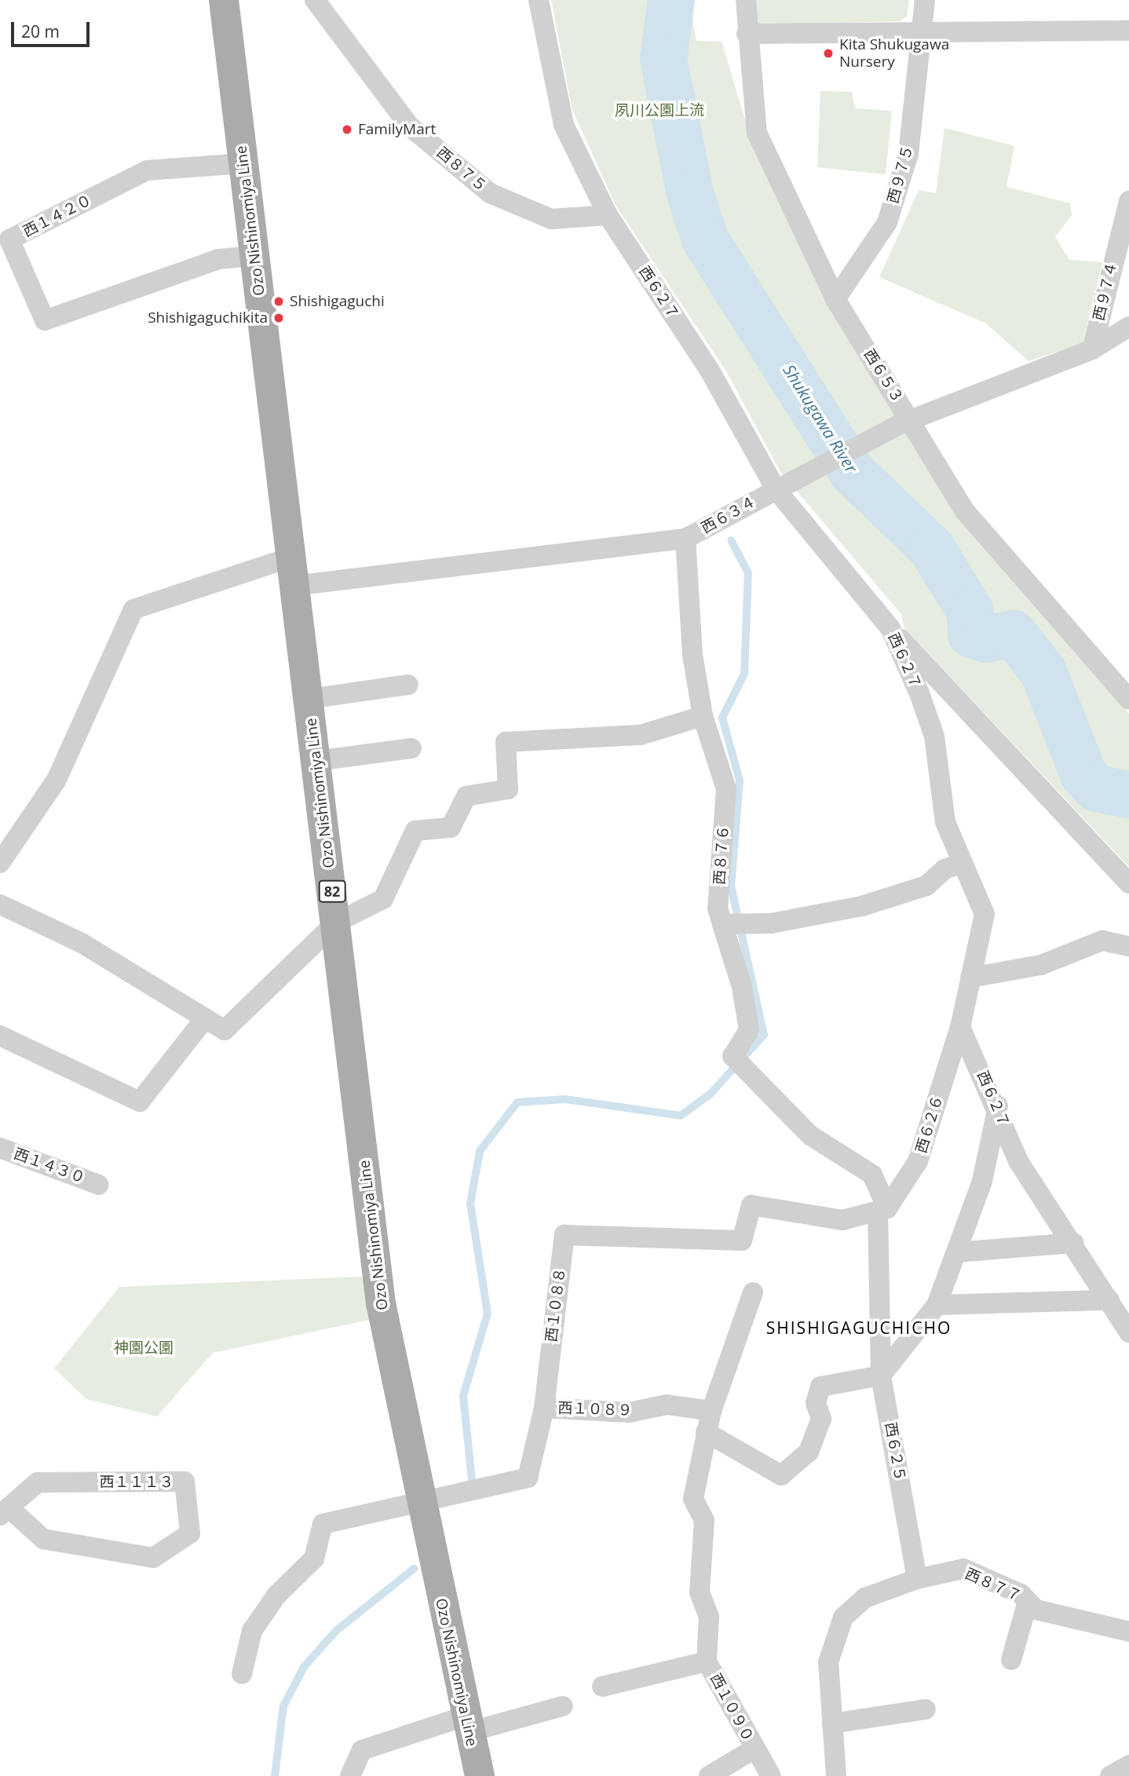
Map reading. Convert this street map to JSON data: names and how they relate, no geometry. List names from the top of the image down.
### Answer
{
  "streets": {
    "main road": ["Ozo Nishinomiya Line", "82"],
    "street": [
      "西８７５",
      "西９７５",
      "西１４２０",
      "西９７４",
      "西６２７",
      "西６５３",
      "西６３４",
      "西８７６",
      "西６２６",
      "西１４３０",
      "西１０８８",
      "西１０８９",
      "西６２５",
      "西１１１３",
      "西８７７",
      "西１０９０"
    ]
  },
  "crossings": [
    ["西８７５", "西６２７"],
    ["西９７５", "西６５３"],
    ["西１４２０", "Ozo Nishinomiya Line"],
    ["Ozo Nishinomiya Line", "西６３４"],
    ["Ozo Nishinomiya Line", "西１０８８"],
    ["西９７４", "西６３４"],
    ["西６２７", "西６３４"],
    ["西６２７", "西６２６"],
    ["西６５３", "西６３４"],
    ["西６３４", "西８７６"],
    ["西８７６", "西６２６"],
    ["西８７６", "西１０８８"],
    ["西８７６", "西６２５"],
    ["西６２６", "西１０８８"],
    ["西６２６", "西６２５"],
    ["西１０８８", "西１０８９"],
    ["西１０８８", "西６２５"],
    ["西１０８９", "西１０９０"],
    ["西６２５", "西８７７"]
  ],
  "districts": ["SHISHIGAGUCHICHO"],
  "water": ["Shukugawa River"],
  "parks": ["夙川公園上流", "神園公園"],
  "places": [
    "Kita Shukugawa Nursery",
    "FamilyMart",
    "Shishigaguchi",
    "Shishigaguchikita"
  ],
  "scale_bar": "20 m"
}
